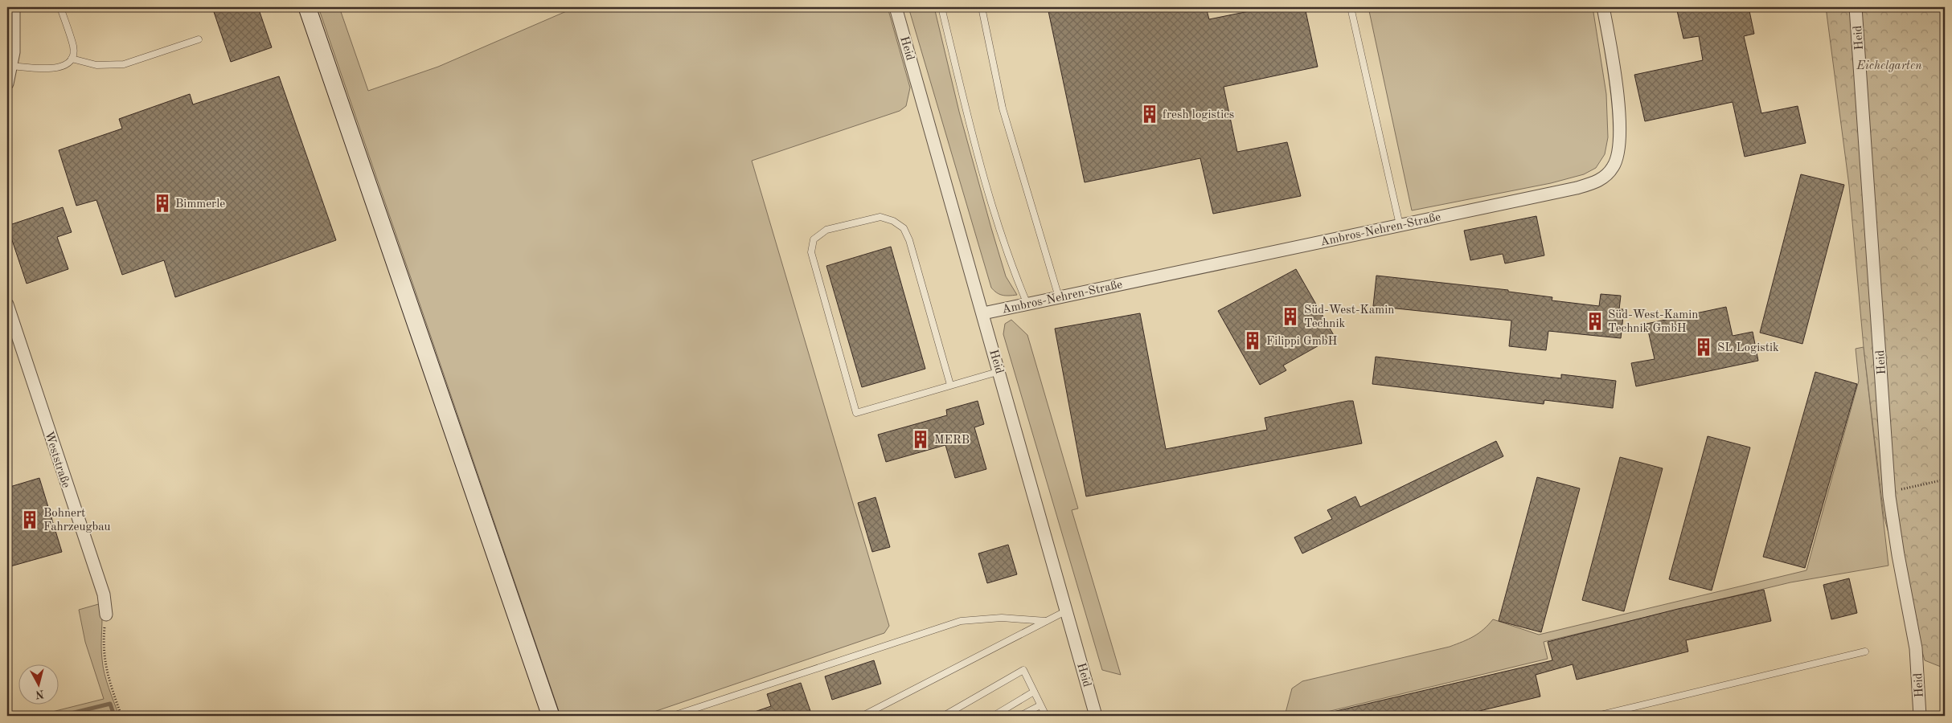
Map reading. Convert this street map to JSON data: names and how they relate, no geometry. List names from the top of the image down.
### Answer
{
  "streets": {
    "street": ["Heid", "Ambros-Nehren-Straße", "Weststraße"]
  },
  "crossings": [
    ["Heid", "Ambros-Nehren-Straße"]
  ],
  "parks": ["Eichelgarten"],
  "places": {
    "building": [
      "fresh logistics",
      "Bimmerle",
      "Süd-West-Kamin Technik",
      "Süd-West-Kamin Technik GmbH",
      "Filippi GmbH",
      "SL Logistik",
      "MERB",
      "Bohnert Fahrzeugbau"
    ]
  },
  "north": "bottom"
}
